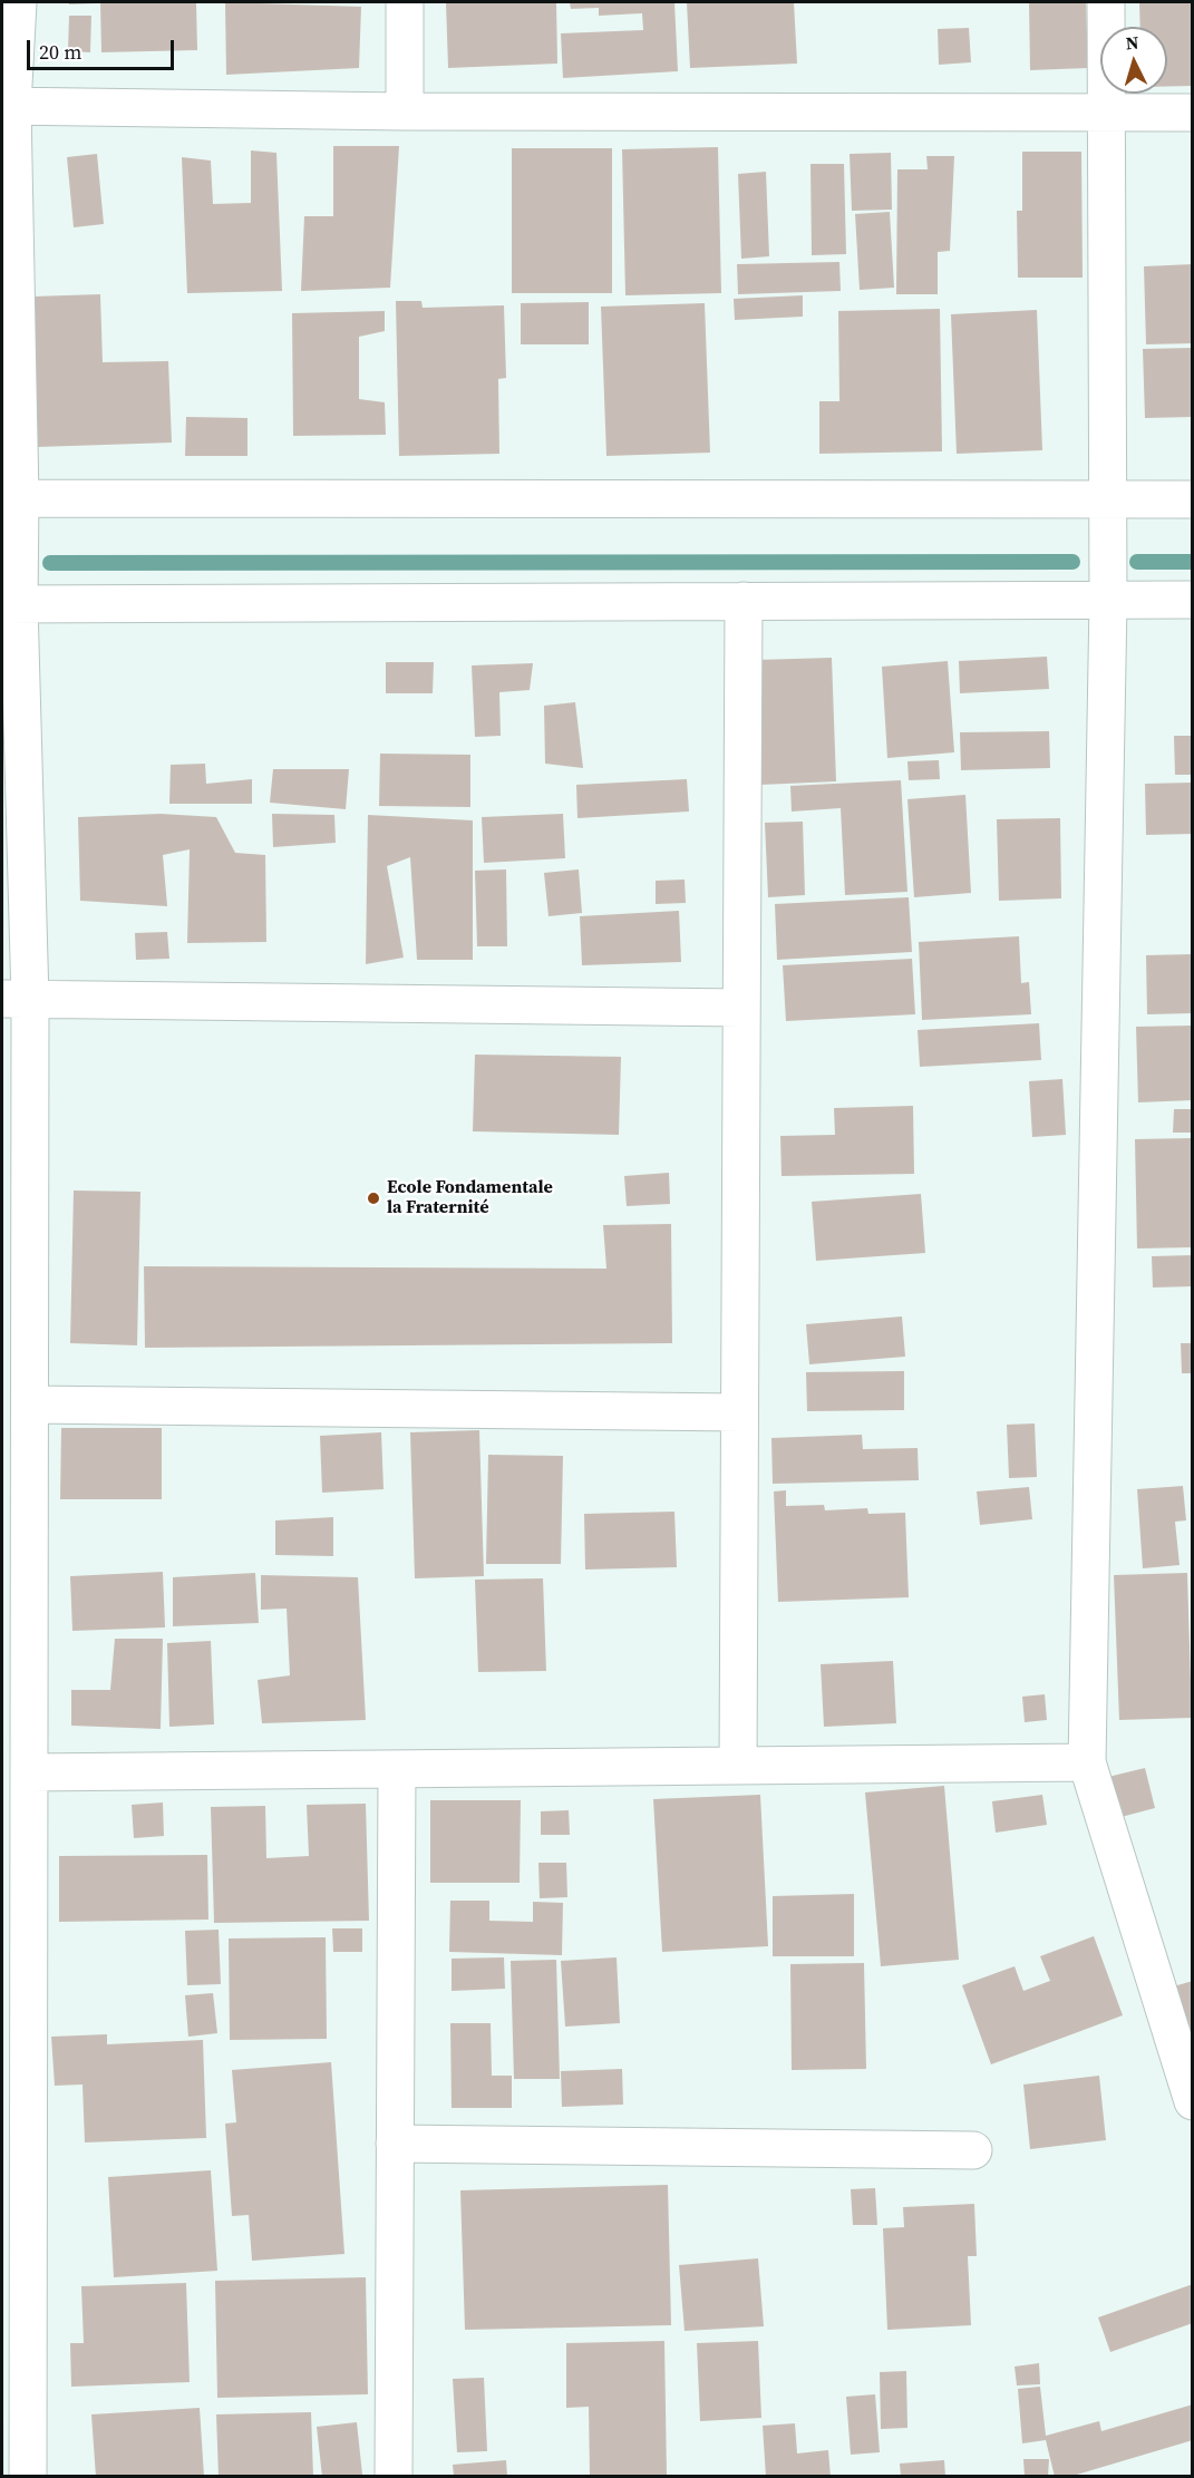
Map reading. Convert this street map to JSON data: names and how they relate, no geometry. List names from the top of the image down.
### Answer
{
  "places": ["Ecole Fondamentale la Fraternité"],
  "scale_bar": "20 m",
  "north": "top"
}
